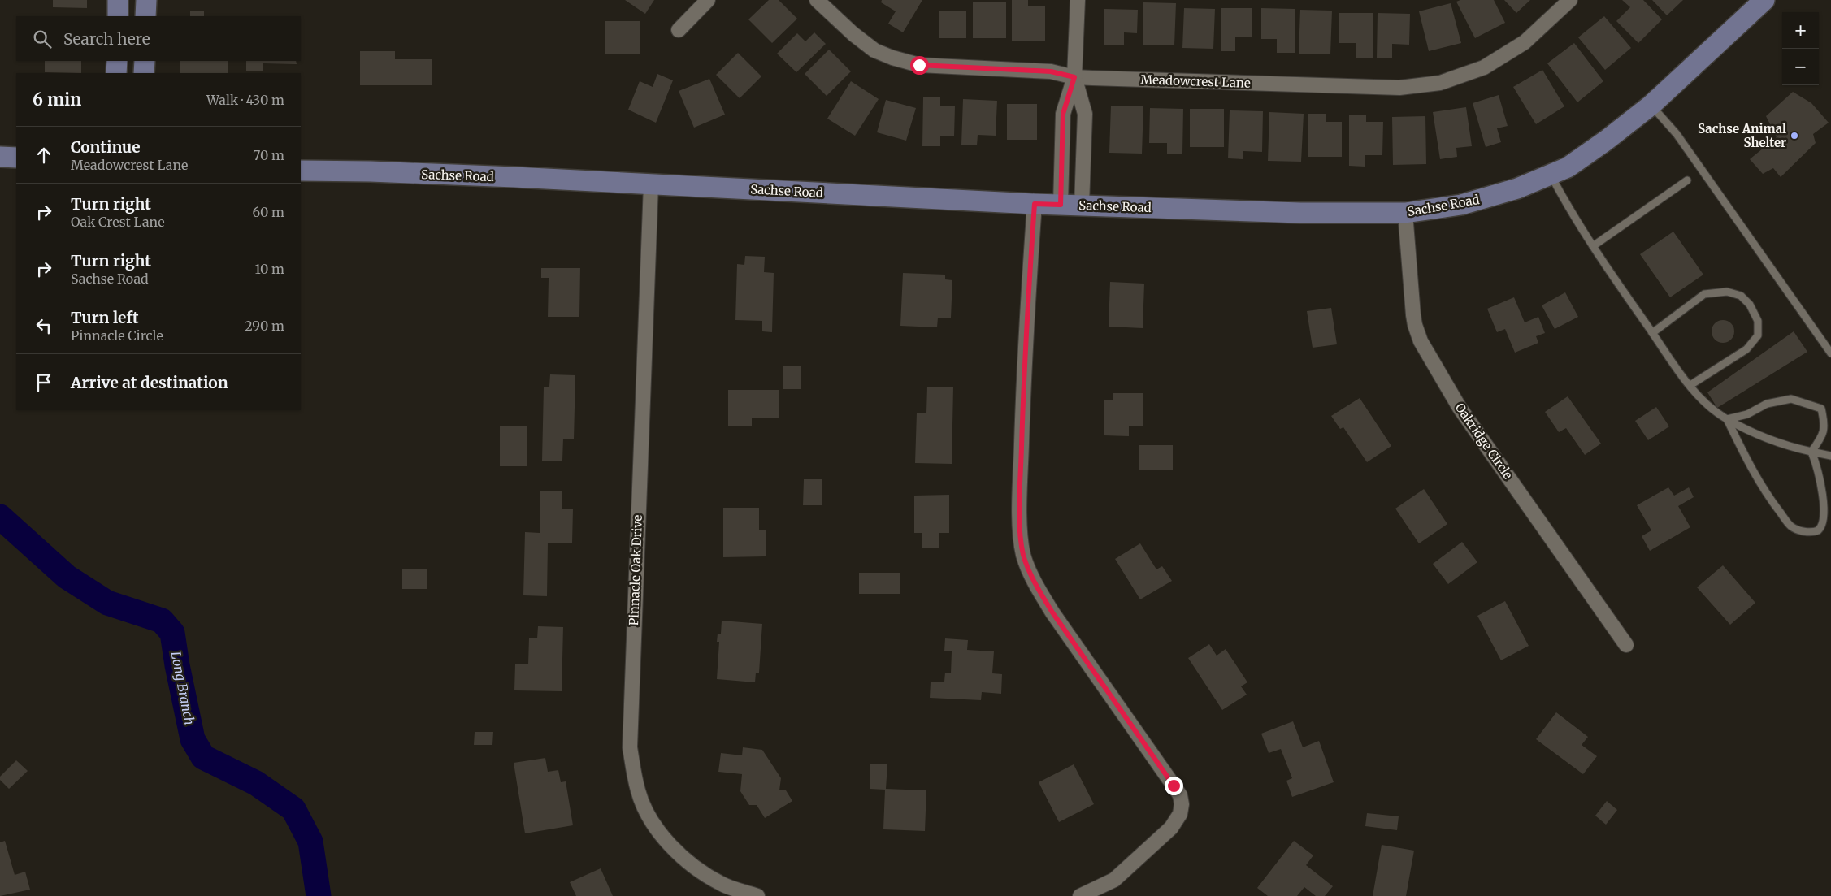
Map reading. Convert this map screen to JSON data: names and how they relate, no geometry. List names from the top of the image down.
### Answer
{
  "streets": {
    "main road": ["Sachse Road"],
    "street": ["Meadowcrest Lane", "Oakridge Circle", "Pinnacle Oak Drive"]
  },
  "crossings": [
    ["Sachse Road", "Oakridge Circle"],
    ["Sachse Road", "Pinnacle Oak Drive"]
  ],
  "water": ["Long Branch"],
  "places": ["Sachse Animal Shelter"],
  "page": {
    "map_buttons": ["+", "−"],
    "search": "Search here",
    "heading": ["6 min", "Walk · 430 m"],
    "list": [
      ["Continue", "Meadowcrest Lane", "70 m"],
      ["Turn right", "Oak Crest Lane", "60 m"],
      ["Turn right", "Sachse Road", "10 m"],
      ["Turn left", "Pinnacle Circle", "290 m"],
      "Arrive at destination"
    ]
  }
}
